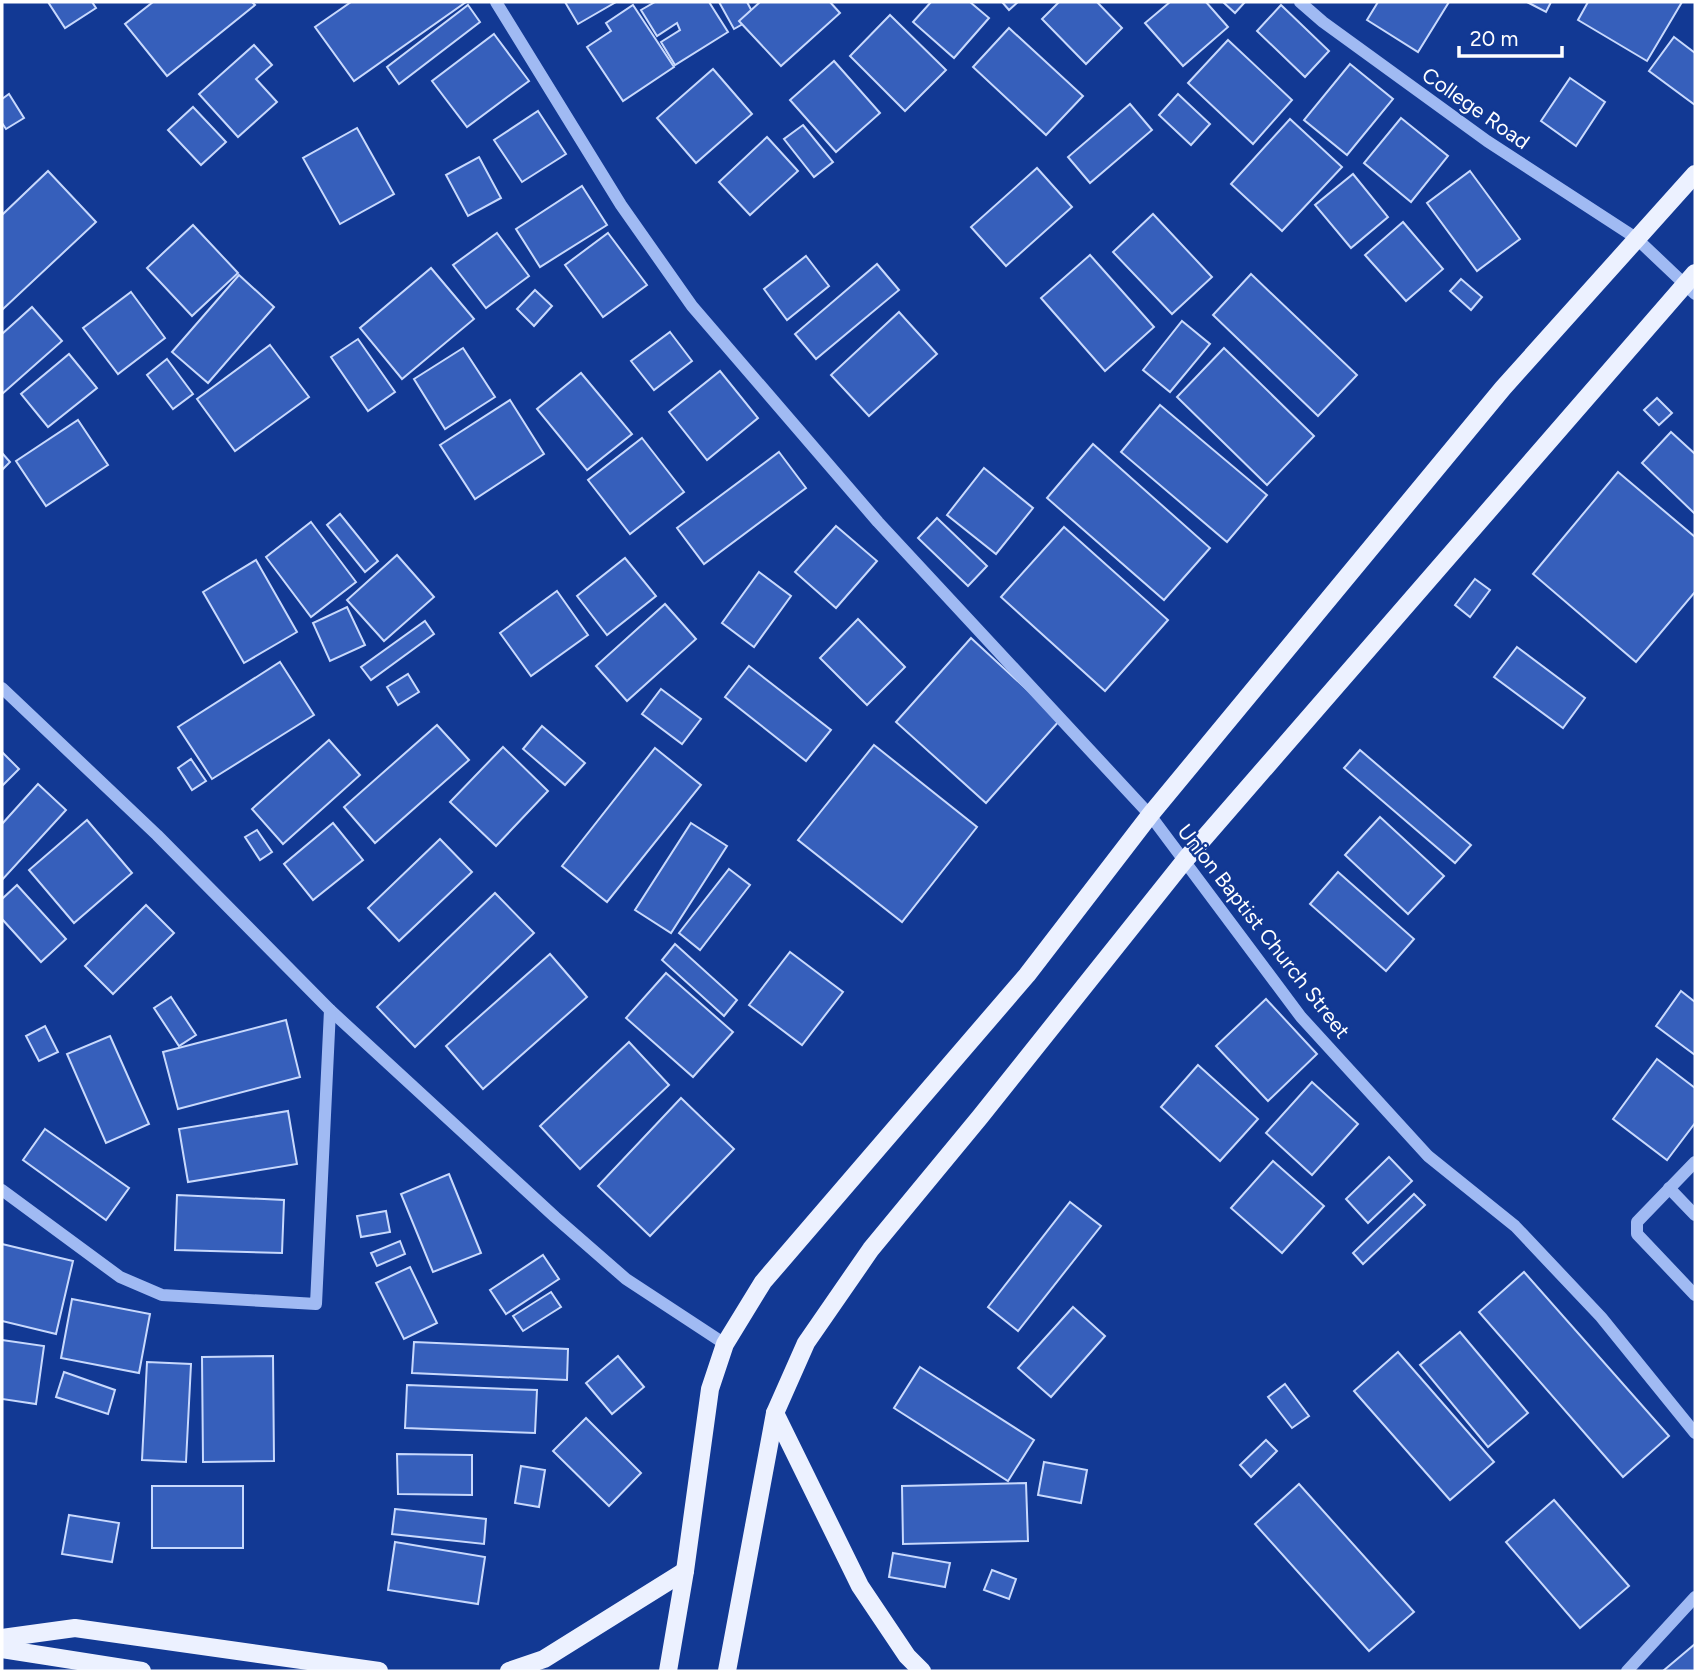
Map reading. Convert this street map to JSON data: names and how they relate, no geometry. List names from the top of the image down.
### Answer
{
  "streets": {
    "street": ["College Road", "Union Baptist Church Street"]
  },
  "scale_bar": "20 m"
}
